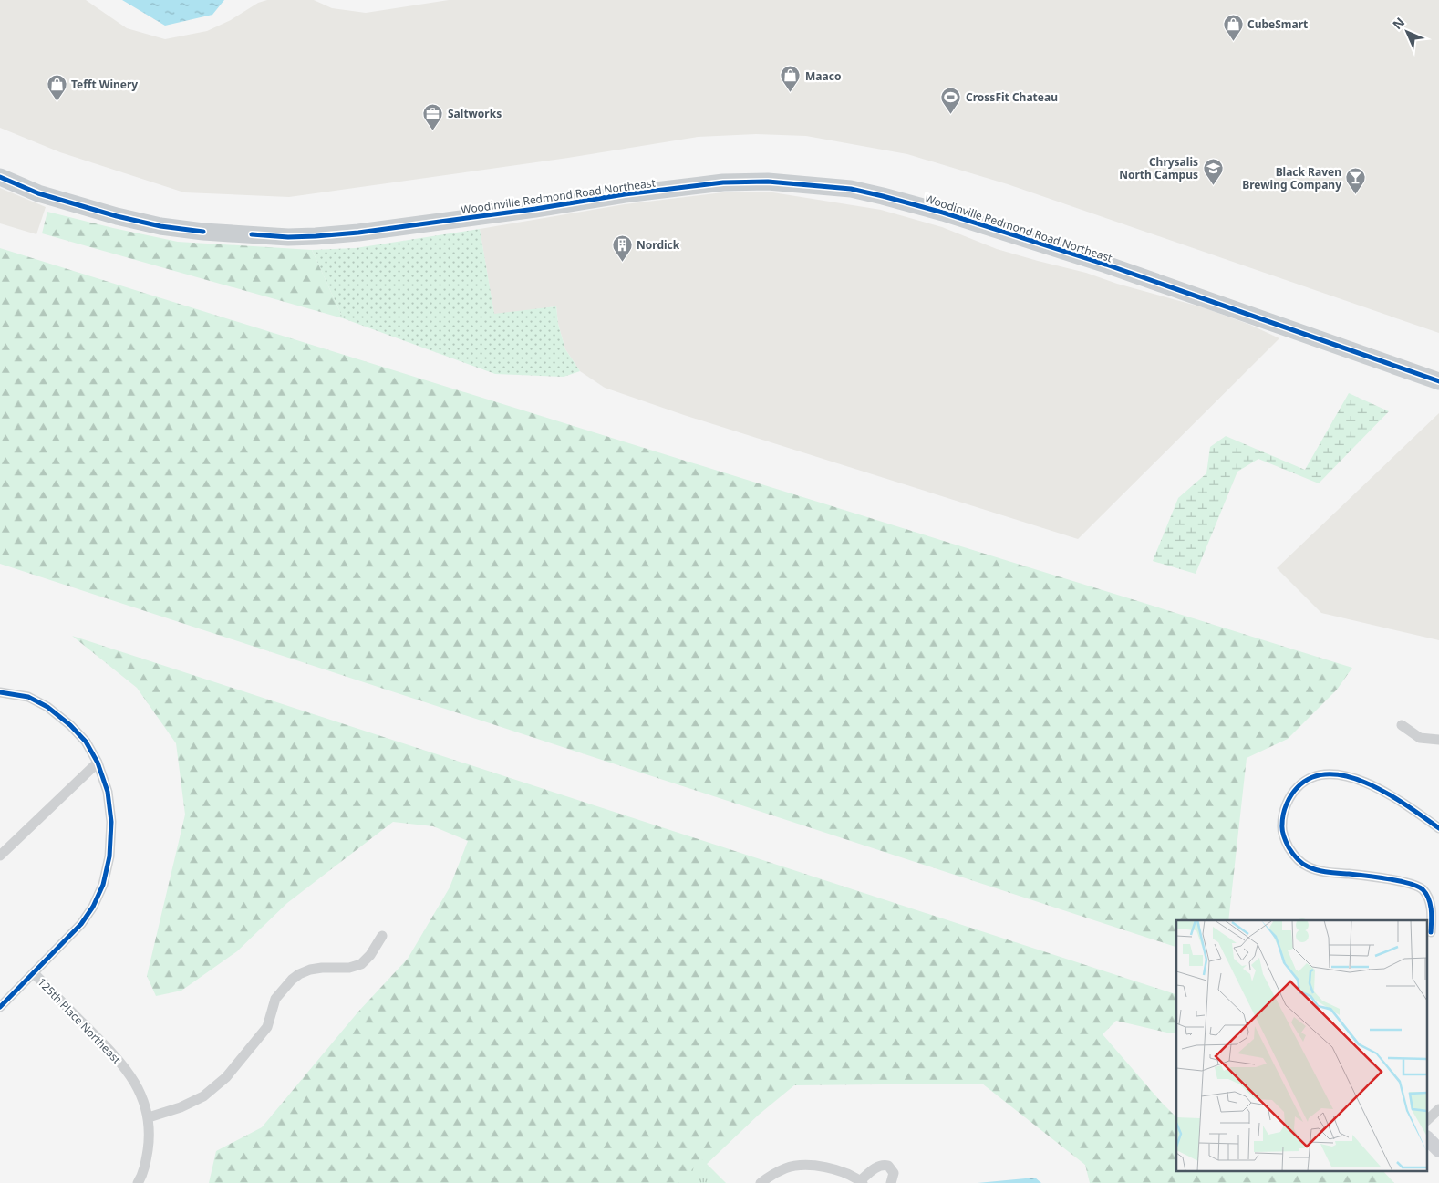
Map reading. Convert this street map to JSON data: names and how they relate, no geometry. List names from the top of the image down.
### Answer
{
  "streets": {
    "main road": ["Woodinville Redmond Road Northeast"],
    "street": ["125th Place Northeast"]
  },
  "places": {
    "shop": ["CubeSmart", "Maaco", "Tefft Winery"],
    "sports": ["CrossFit Chateau"],
    "office": ["Saltworks"],
    "school or university": ["Chrysalis North Campus"],
    "bar": ["Black Raven Brewing Company"],
    "building": ["Nordick"]
  },
  "north": "top left"
}
